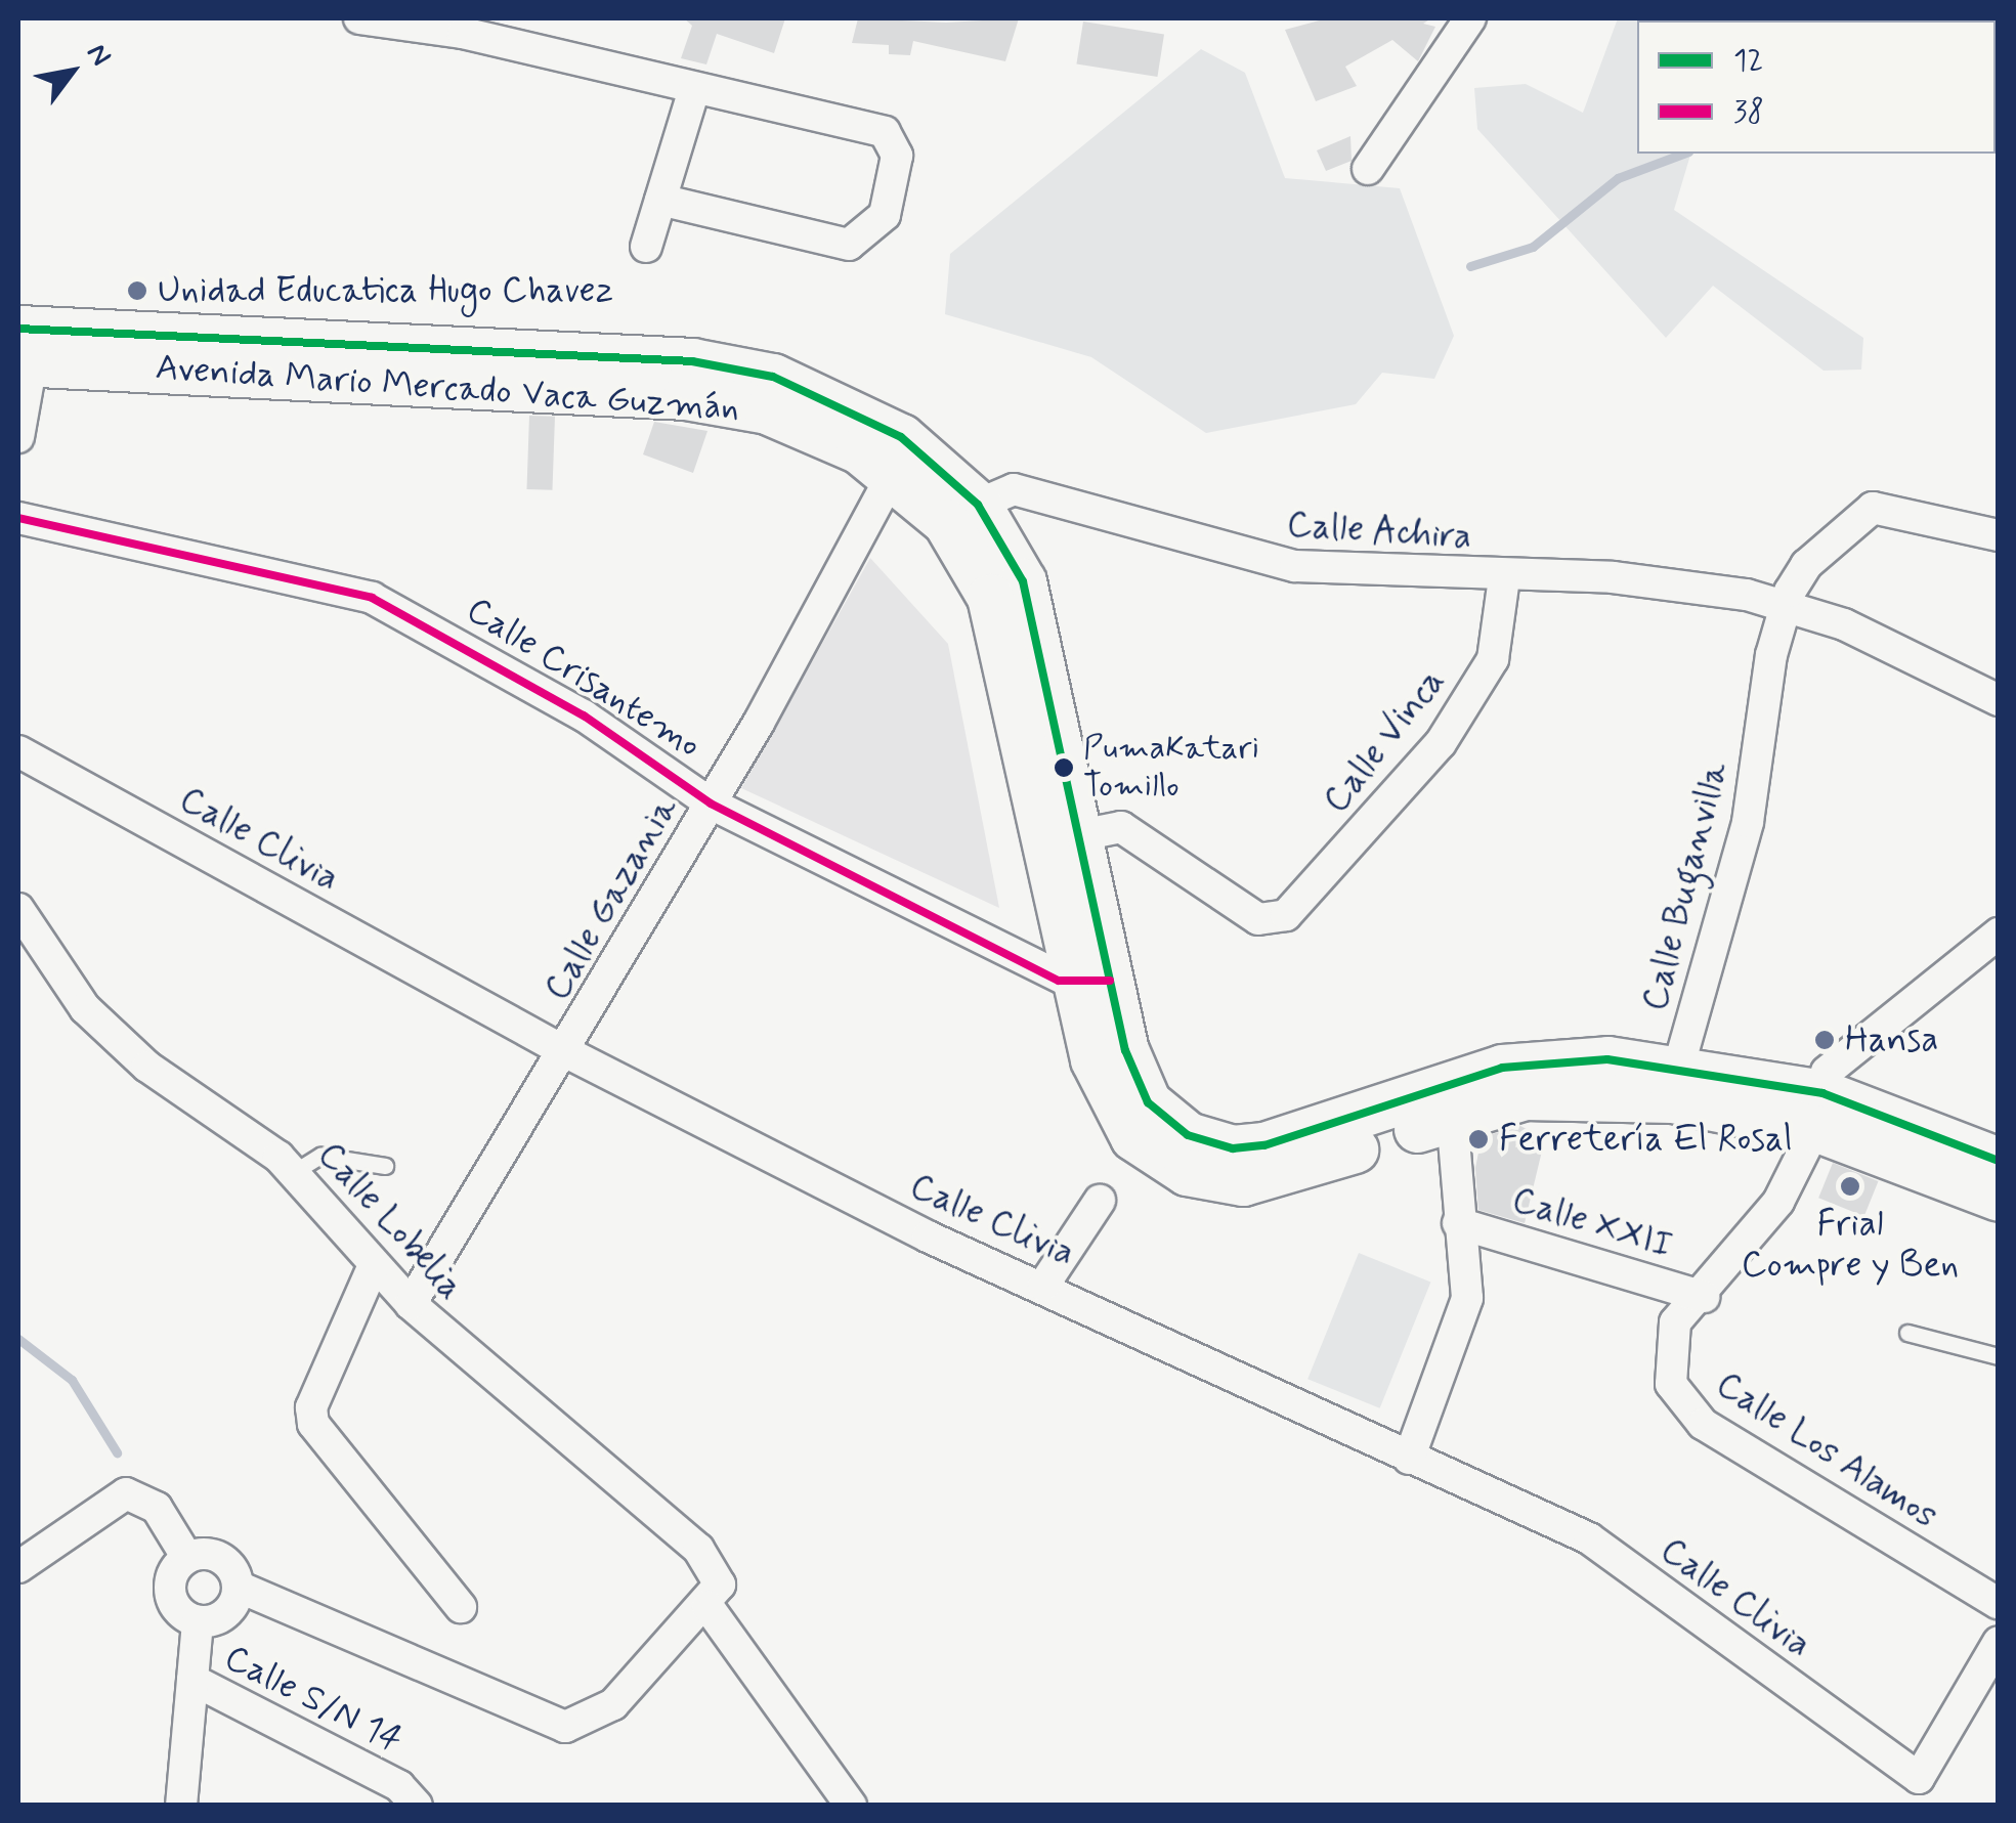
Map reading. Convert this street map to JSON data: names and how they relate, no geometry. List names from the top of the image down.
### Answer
{
  "streets": {
    "main road": ["Avenida Mario Mercado Vaca Guzmán"],
    "street": [
      "Calle Achira",
      "Calle Crisantemo",
      "Calle Vinca",
      "Calle Clivia",
      "Calle Buganvilla",
      "Calle Gazania",
      "Calle Lobelia",
      "Calle XXII",
      "Calle Los Alamos",
      "Calle S/N 14"
    ]
  },
  "crossings": [
    ["Avenida Mario Mercado Vaca Guzmán", "Calle Achira"],
    ["Avenida Mario Mercado Vaca Guzmán", "Calle Crisantemo"],
    ["Avenida Mario Mercado Vaca Guzmán", "Calle Vinca"],
    ["Avenida Mario Mercado Vaca Guzmán", "Calle Buganvilla"],
    ["Avenida Mario Mercado Vaca Guzmán", "Calle Gazania"],
    ["Avenida Mario Mercado Vaca Guzmán", "Calle Los Alamos"],
    ["Calle Achira", "Calle Vinca"],
    ["Calle Achira", "Calle Buganvilla"],
    ["Calle Crisantemo", "Calle Gazania"],
    ["Calle Clivia", "Calle Gazania"],
    ["Calle Gazania", "Calle Lobelia"],
    ["Calle XXII", "Calle Los Alamos"]
  ],
  "places": [
    "Unidad Educatica Hugo Chavez",
    "PumaKatari Tomillo",
    "Hansa",
    "Ferretería El Rosal",
    "Frial Compre y Ben"
  ],
  "lines": ["transit line 12", "transit line 38"],
  "legend": ["12", "38"],
  "north": "top right"
}
